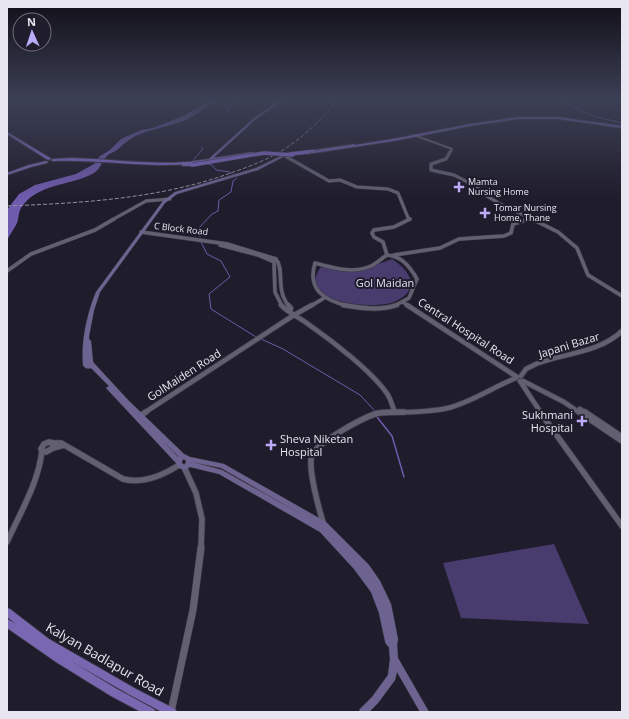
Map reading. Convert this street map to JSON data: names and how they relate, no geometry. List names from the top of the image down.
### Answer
{
  "streets": {
    "main road": ["Kalyan Badlapur Road"],
    "street": [
      "C Block Road",
      "Central Hospital Road",
      "Japani Bazar",
      "GolMaiden Road"
    ]
  },
  "crossings": [
    ["Central Hospital Road", "Japani Bazar"]
  ],
  "parks": ["Gol Maidan"],
  "places": {
    "health": [
      "Mamta Nursing Home",
      "Tomar Nursing Home, Thane",
      "Sukhmani Hospital",
      "Sheva Niketan Hospital"
    ]
  },
  "north": "top"
}
